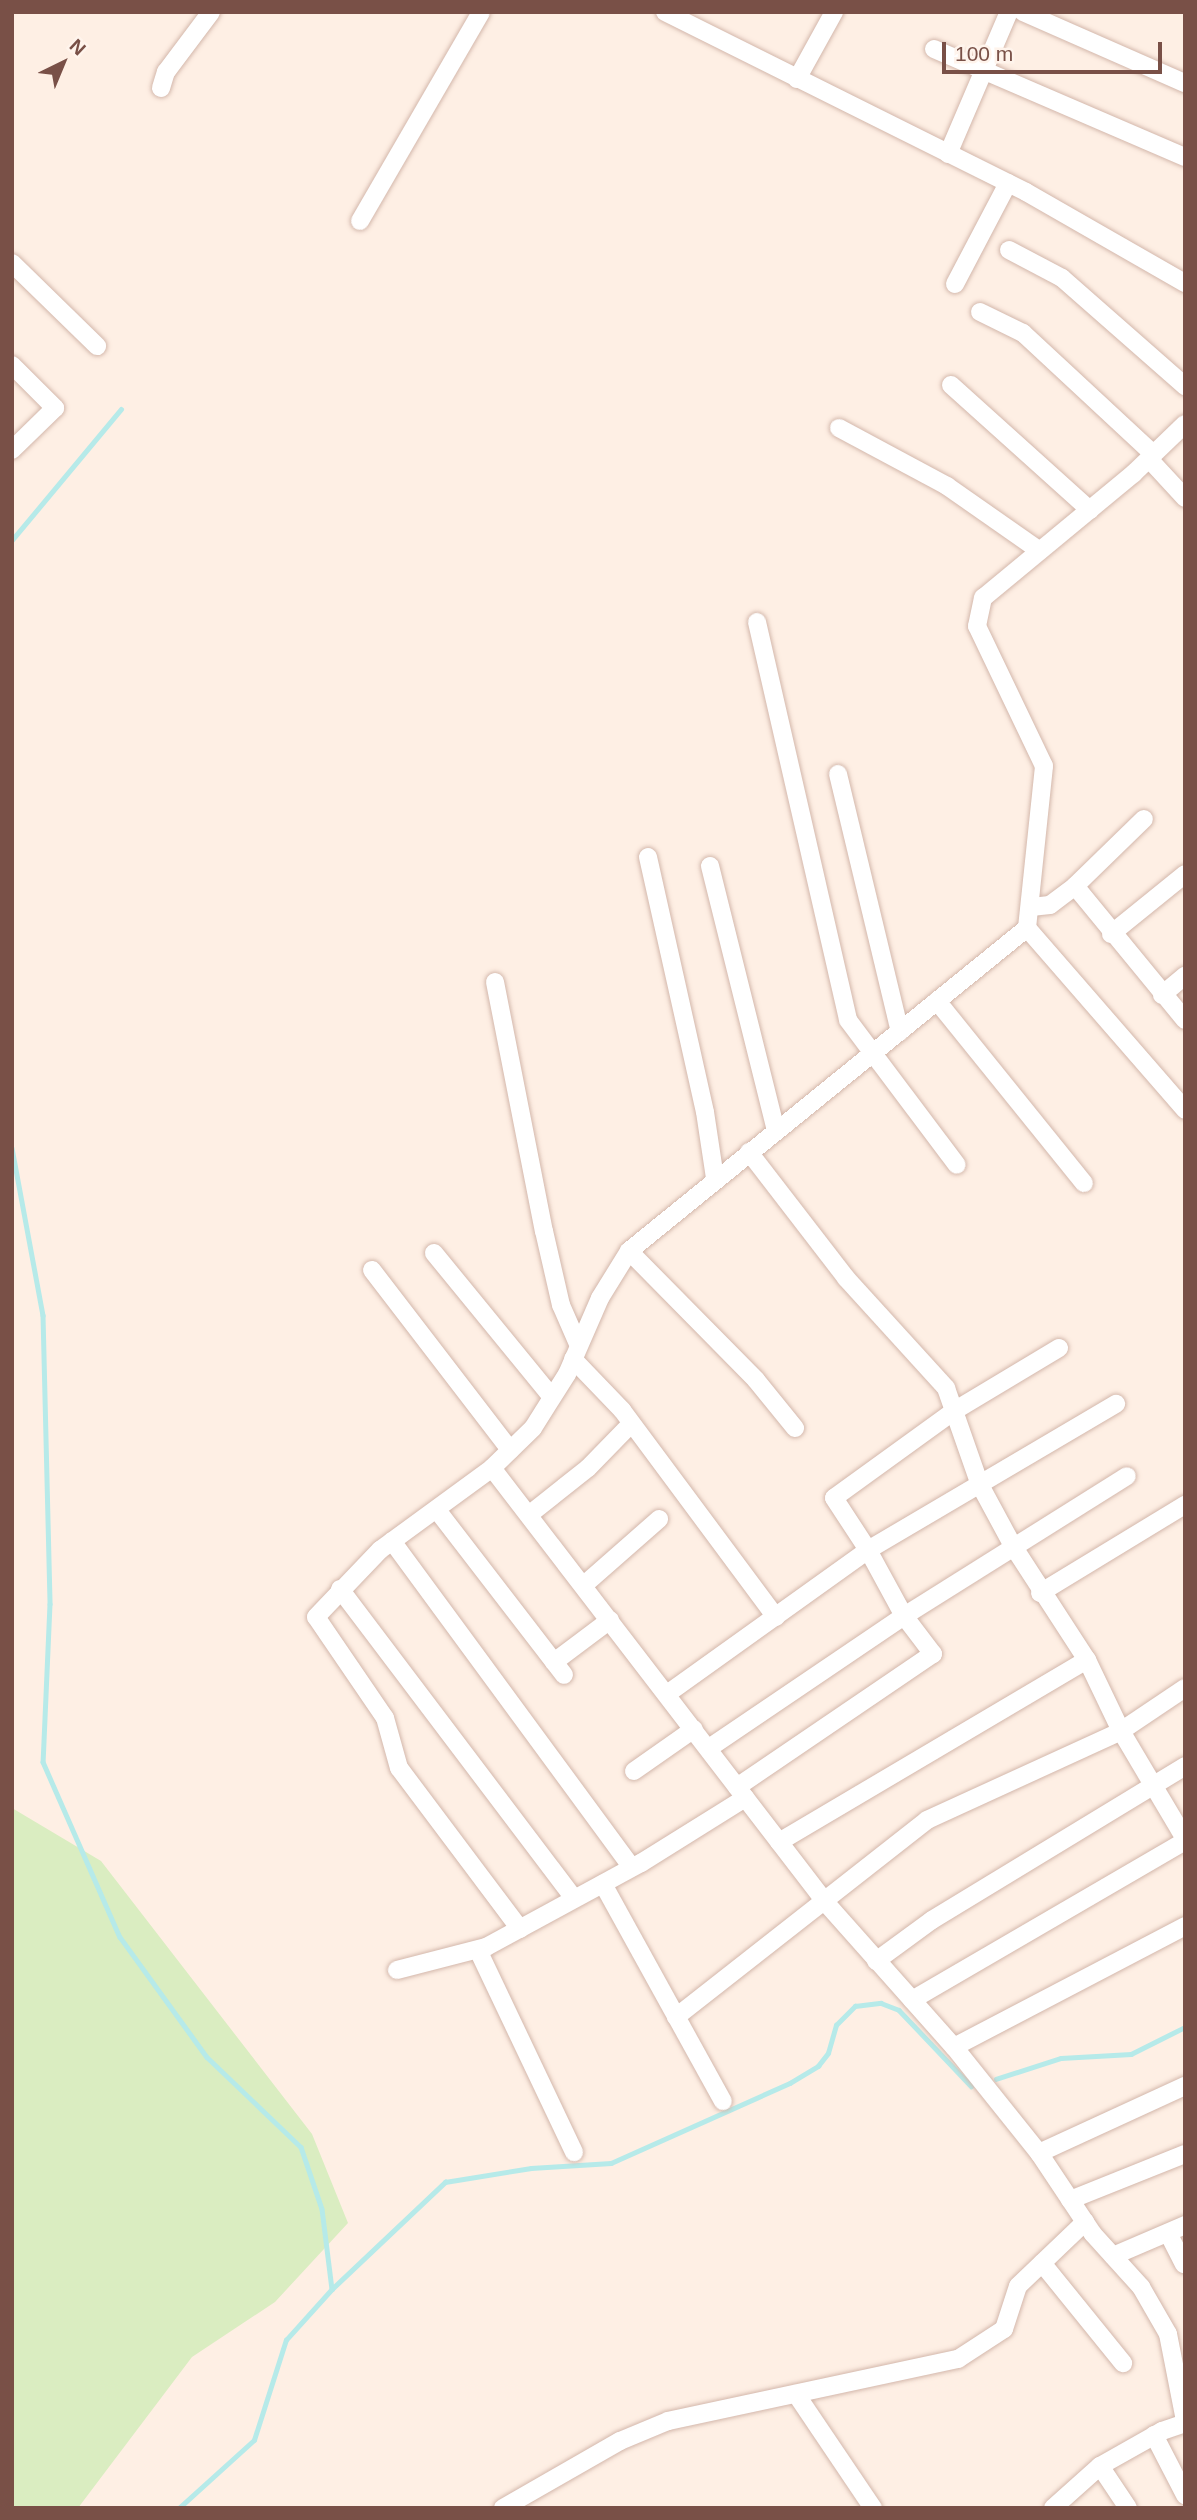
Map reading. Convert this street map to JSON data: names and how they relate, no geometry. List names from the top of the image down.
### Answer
{
  "scale_bar": "100 m",
  "north": "top right"
}
